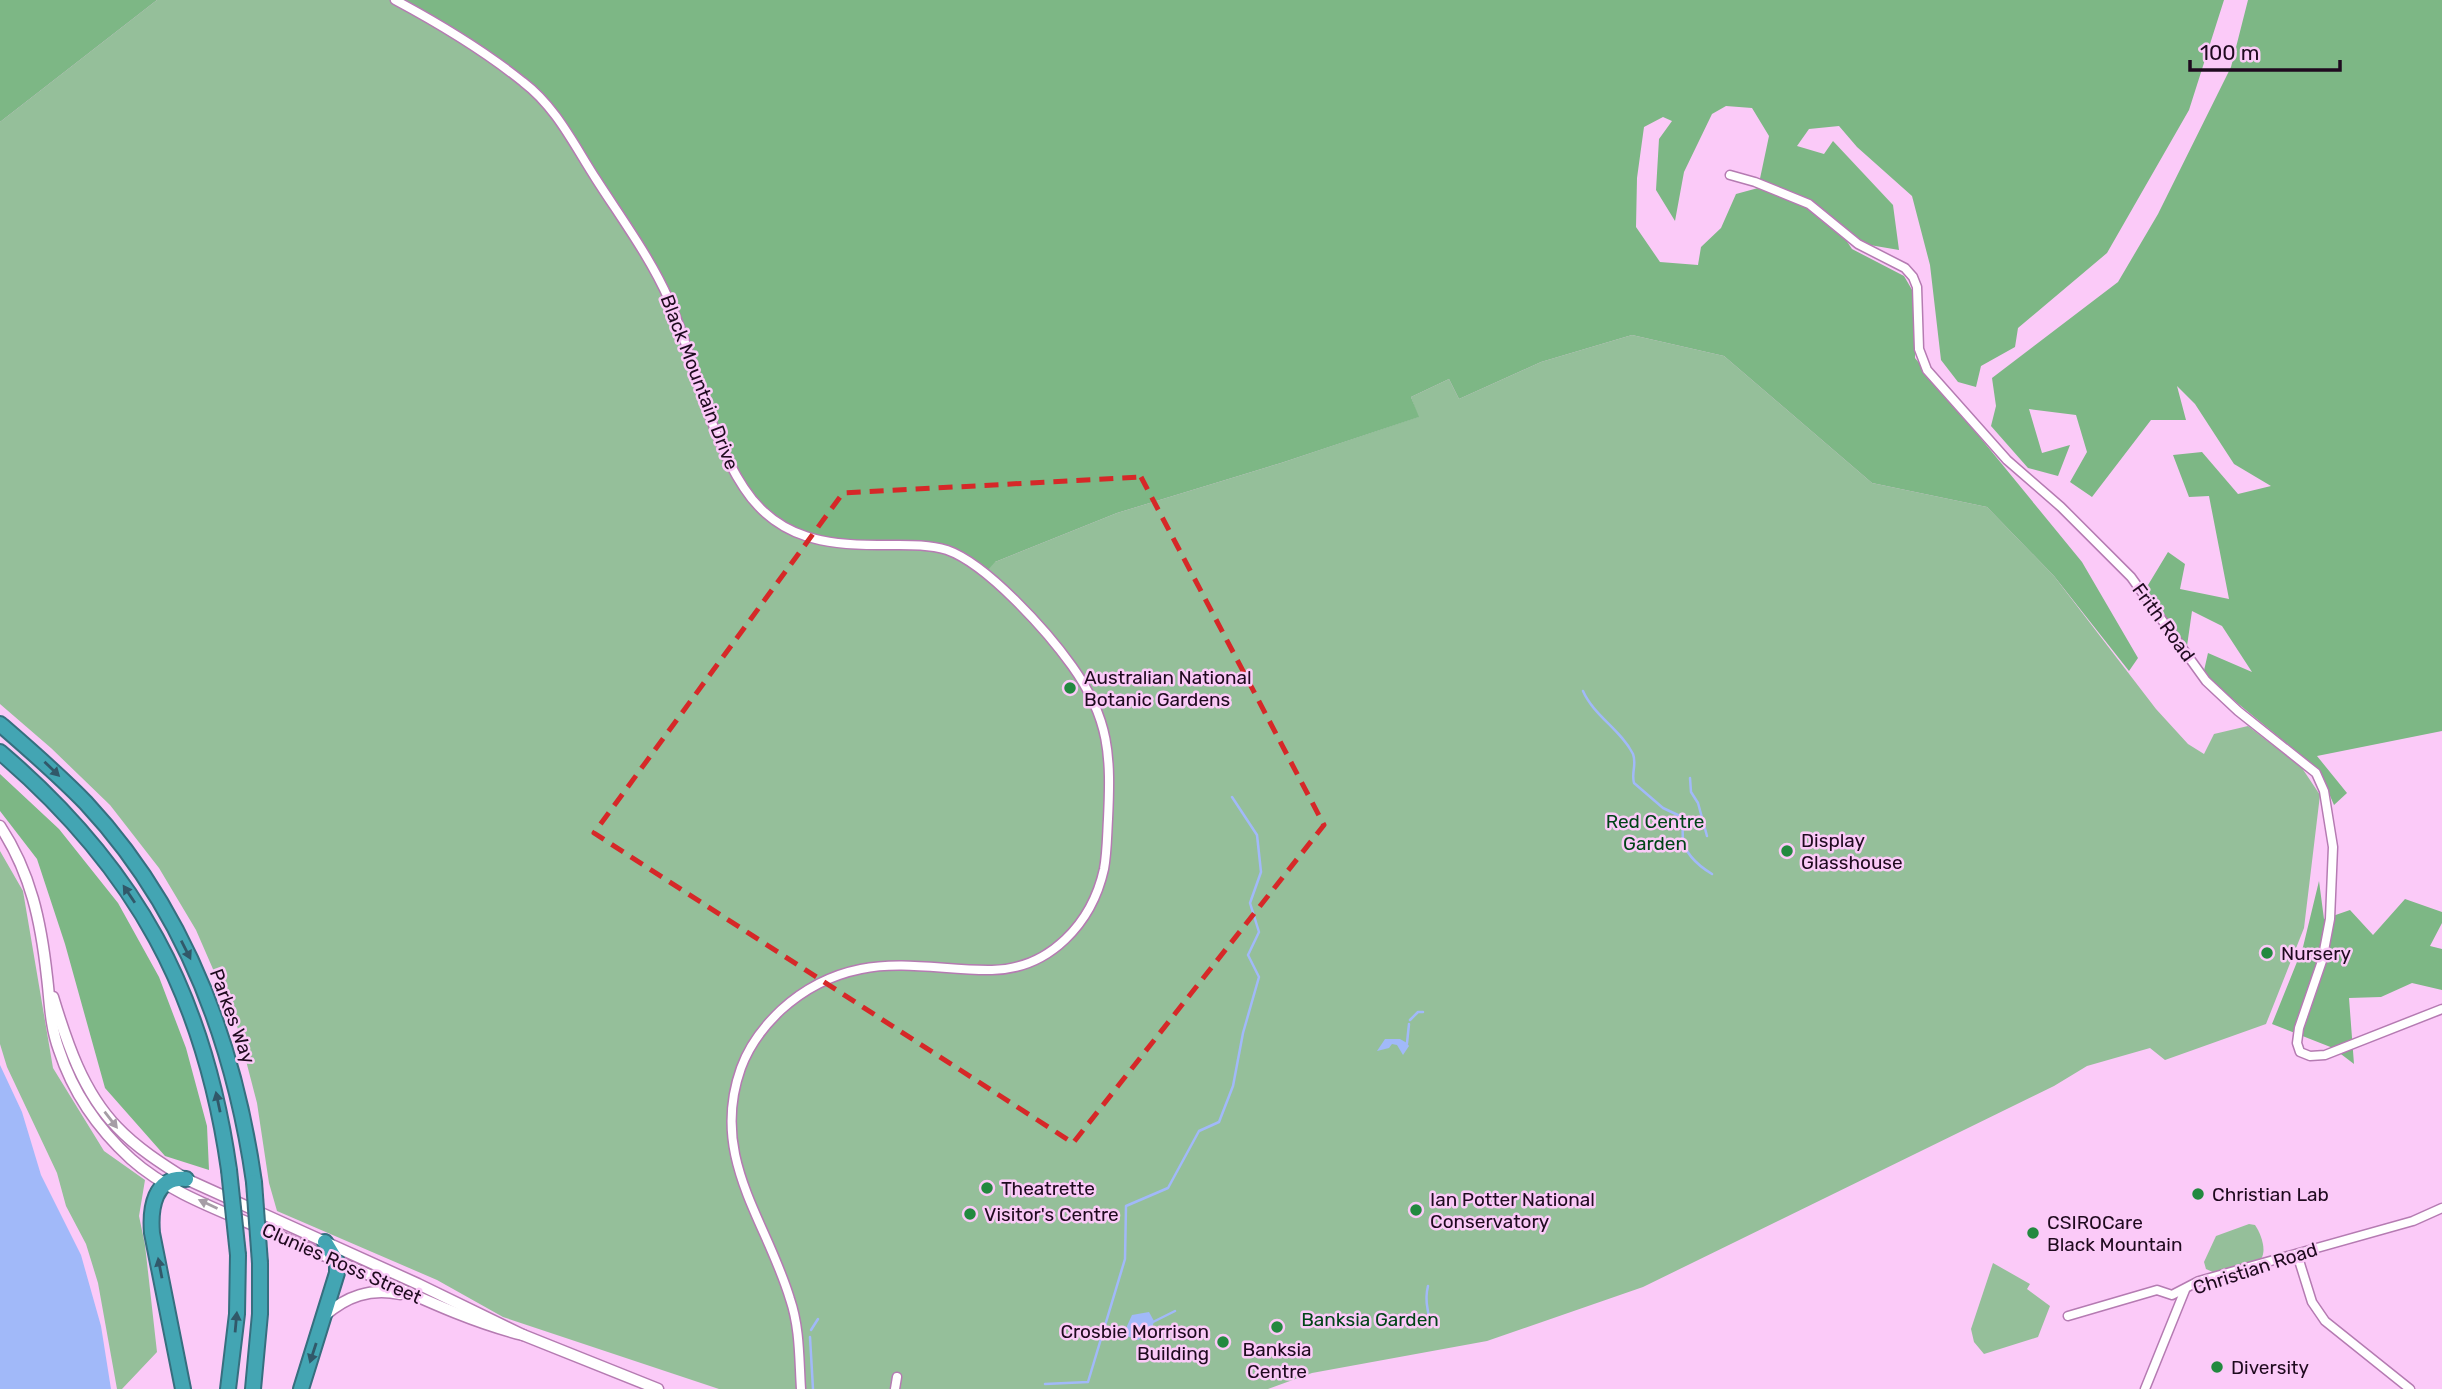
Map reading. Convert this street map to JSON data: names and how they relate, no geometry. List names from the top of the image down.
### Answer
{
  "streets": {
    "highway": ["Parkes Way"],
    "street": [
      "Black Mountain Drive",
      "Frith Road",
      "Clunies Ross Street",
      "Christian Road"
    ]
  },
  "parks": ["Red Centre Garden", "Banksia Garden"],
  "places": [
    "Australian National Botanic Gardens",
    "Display Glasshouse",
    "Nursery",
    "Theatrette",
    "Christian Lab",
    "Ian Potter National Conservatory",
    "Visitor's Centre",
    "CSIROCare Black Mountain",
    "Banksia Centre",
    "Crosbie Morrison Building",
    "Diversity"
  ],
  "scale_bar": "100 m"
}
